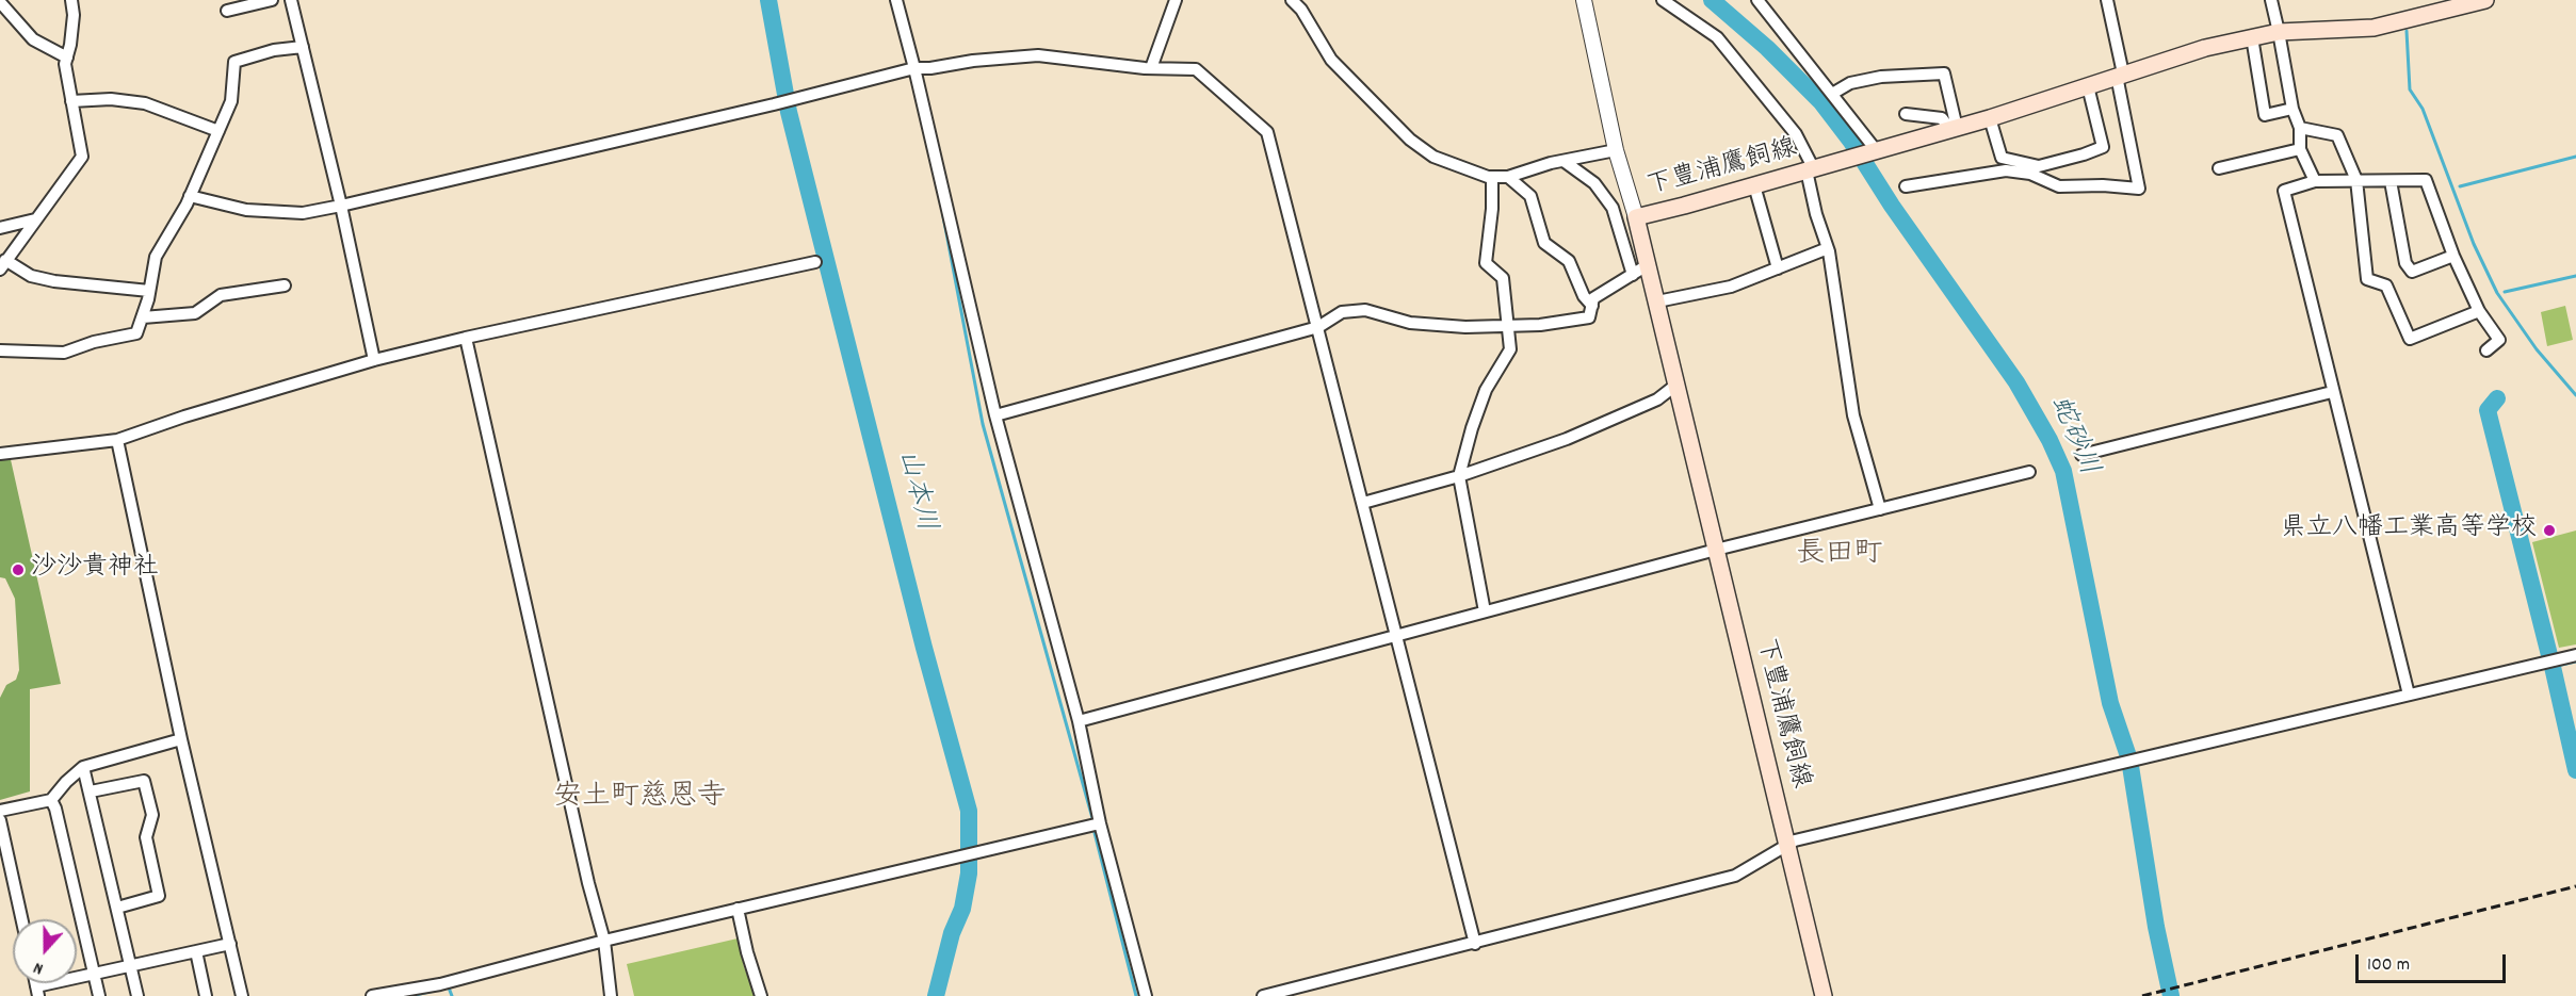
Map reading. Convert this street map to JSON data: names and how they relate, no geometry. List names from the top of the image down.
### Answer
{
  "streets": {
    "main road": ["下豊浦鷹飼線"]
  },
  "districts": ["長田町", "安土町慈恩寺"],
  "water": ["蛇砂川", "山本川"],
  "places": ["県立八幡工業高等学校", "沙沙貴神社"],
  "scale_bar": "100 m",
  "north": "bottom"
}
